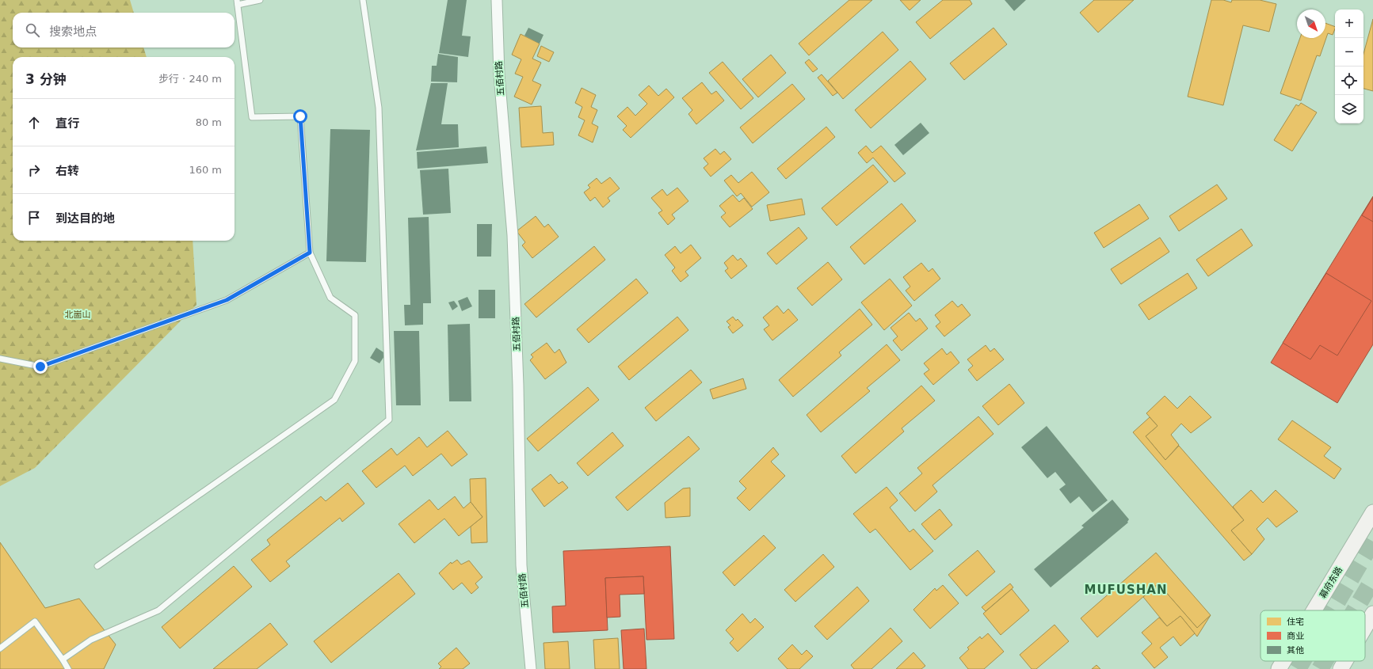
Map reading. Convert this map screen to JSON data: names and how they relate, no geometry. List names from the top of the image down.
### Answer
{
  "streets": {
    "main road": ["幕府东路"],
    "street": ["五佰村路"]
  },
  "districts": ["MUFUSHAN"],
  "parks": ["北崮山"],
  "legend": ["住宅", "商业", "其他"],
  "north": "bottom right",
  "page": {
    "map_buttons": ["+", "−"],
    "search": "搜索地点",
    "heading": ["3 分钟", "步行 · 240 m"],
    "list": [
      ["直行", "80 m"],
      ["右转", "160 m"],
      "到达目的地"
    ]
  }
}
